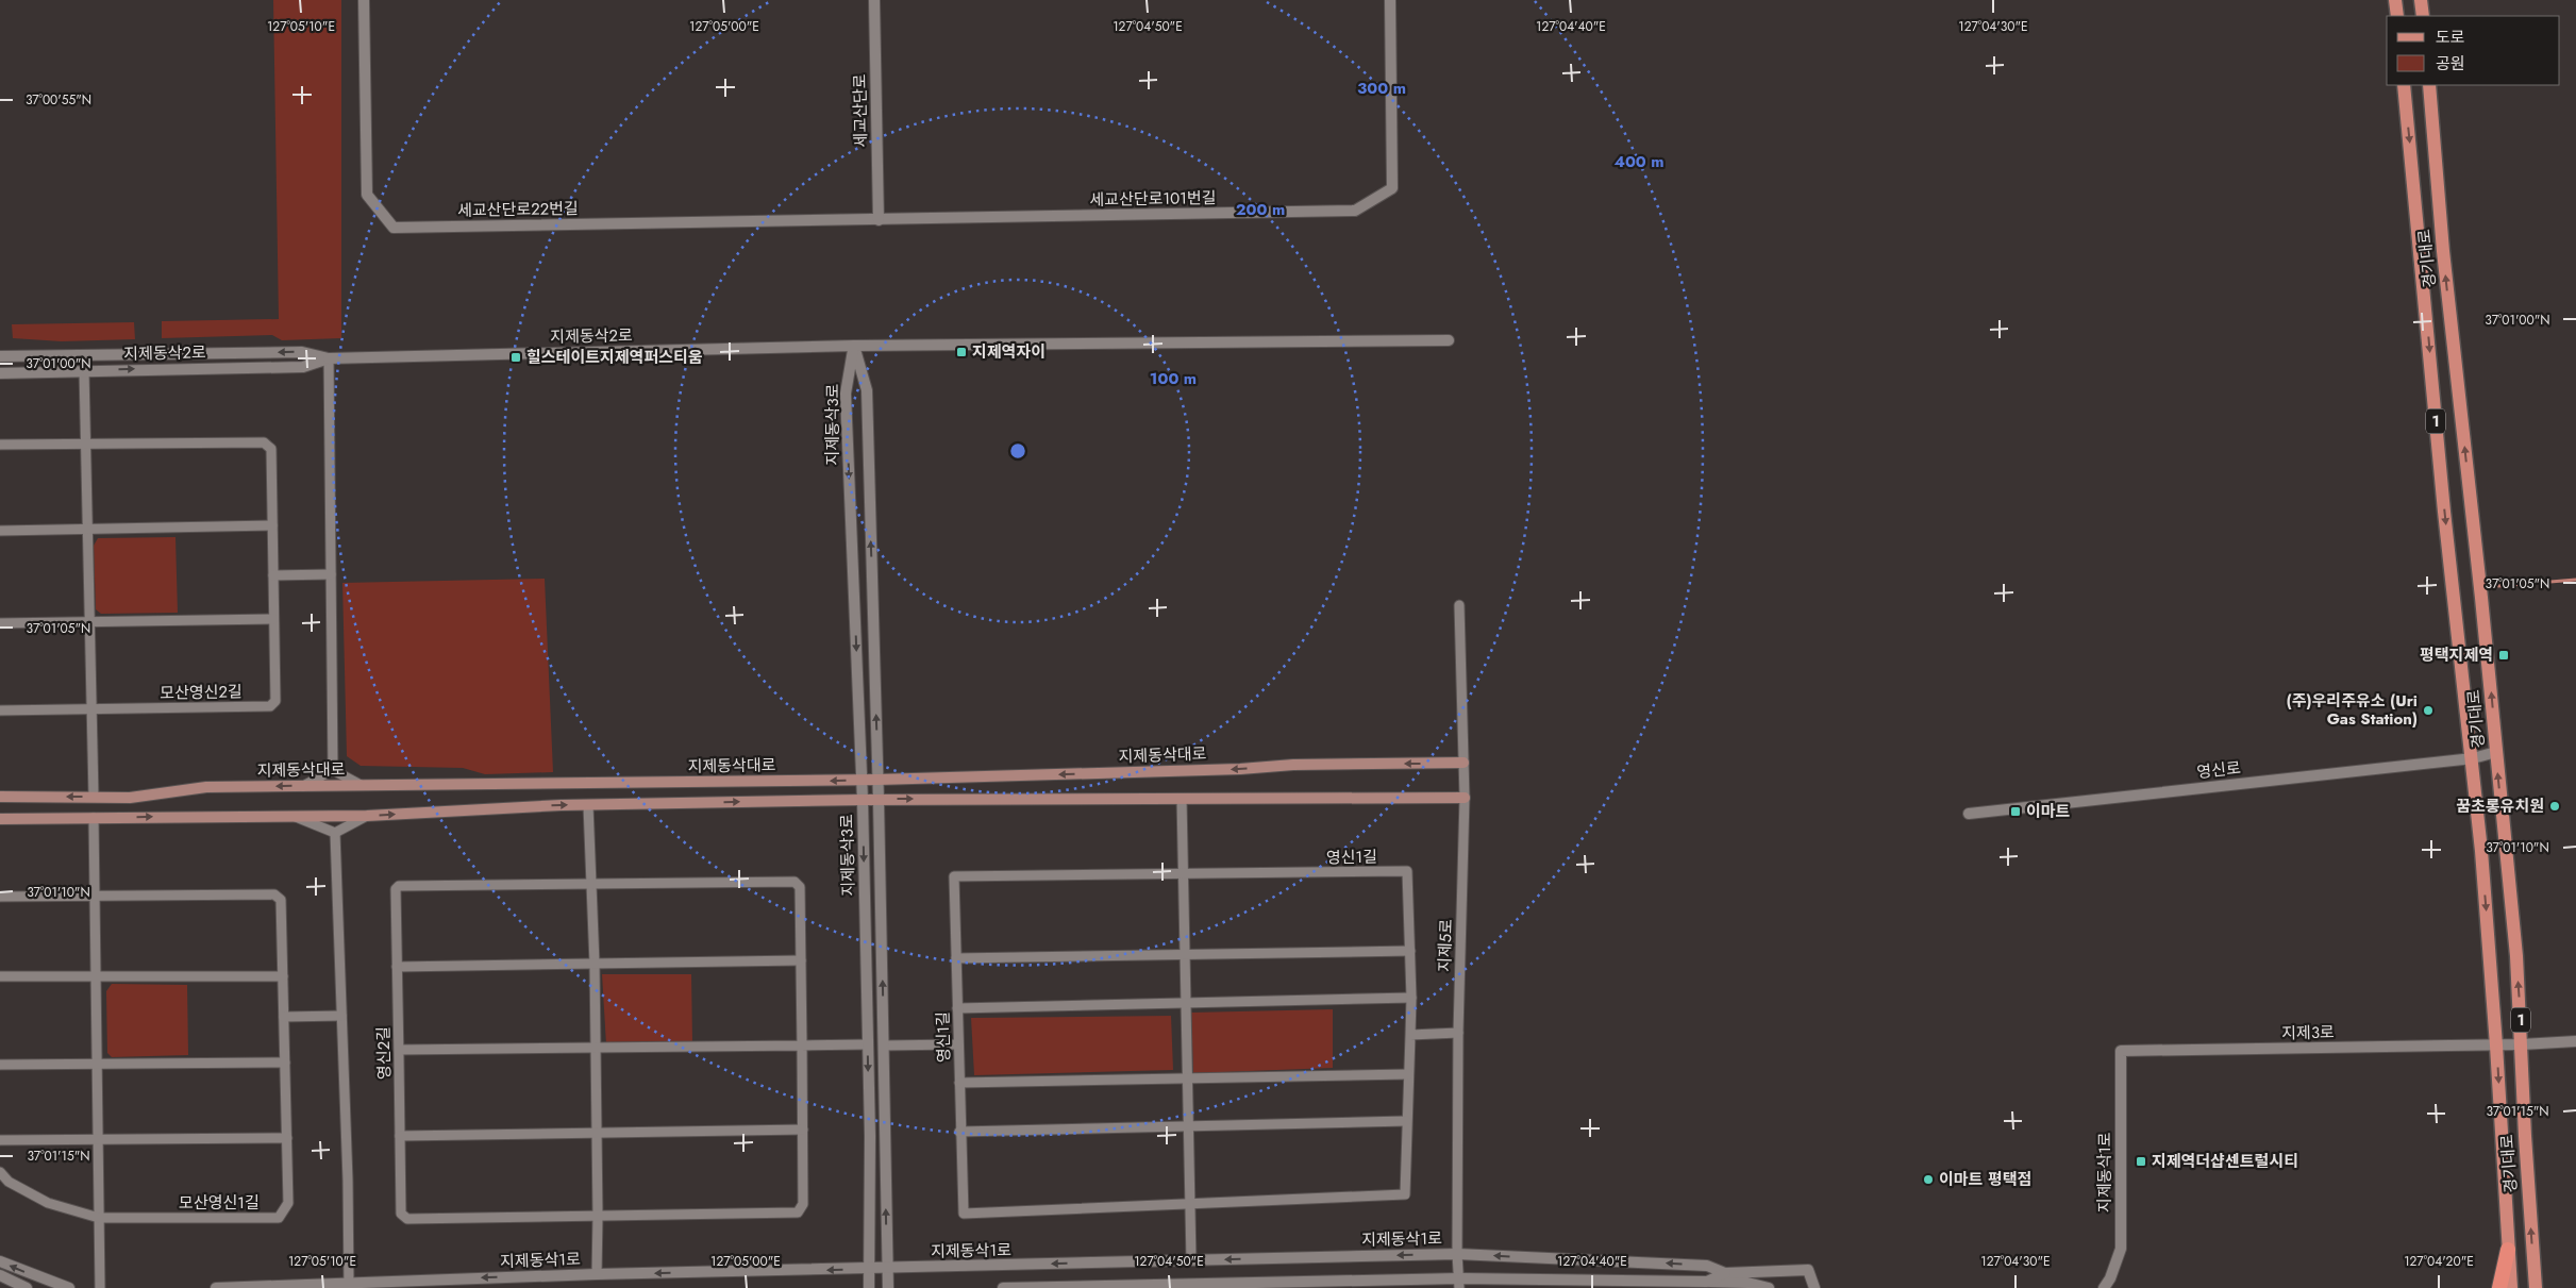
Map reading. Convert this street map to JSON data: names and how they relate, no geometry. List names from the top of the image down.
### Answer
{
  "streets": {
    "main road": ["경기대로", "1", "지제동삭대로"],
    "street": [
      "세교산단로",
      "세교산단로101번길",
      "세교산단로22번길",
      "지제동삭2로",
      "지제동삭3로",
      "모산영신2길",
      "영신로",
      "영신1길",
      "지제5로",
      "지제3로",
      "영신2길",
      "지제동삭1로",
      "모산영신1길"
    ]
  },
  "crossings": [
    ["세교산단로", "세교산단로101번길"],
    ["세교산단로", "세교산단로22번길"],
    ["세교산단로101번길", "세교산단로22번길"],
    ["경기대로", "영신로"],
    ["경기대로", "지제3로"],
    ["지제동삭2로", "지제동삭3로"],
    ["지제동삭3로", "지제동삭대로"],
    ["지제동삭3로", "지제동삭1로"],
    ["지제동삭대로", "지제5로"],
    ["지제5로", "지제동삭1로"],
    ["지제3로", "지제동삭1로"]
  ],
  "places": {
    "transit": [
      "지제역자이",
      "힐스테이트지제역퍼스티움",
      "평택지제역",
      "이마트",
      "지제역더샵센트럴시티"
    ],
    "other": ["(주)우리주유소 (Uri Gas Station)", "꿈초롱유치원", "이마트 평택점"]
  },
  "legend": ["도로", "공원"],
  "coordinates": [
    "127°05'10\"E",
    "127°05'00\"E",
    "127°04'50\"E",
    "127°04'40\"E",
    "127°04'30\"E",
    "37°00'55\"N",
    "37°01'00\"N",
    "37°01'05\"N",
    "37°01'10\"N",
    "37°01'15\"N",
    "127°04'20\"E"
  ],
  "rings": [
    "300 m",
    "400 m",
    "200 m",
    "100 m"
  ]
}
